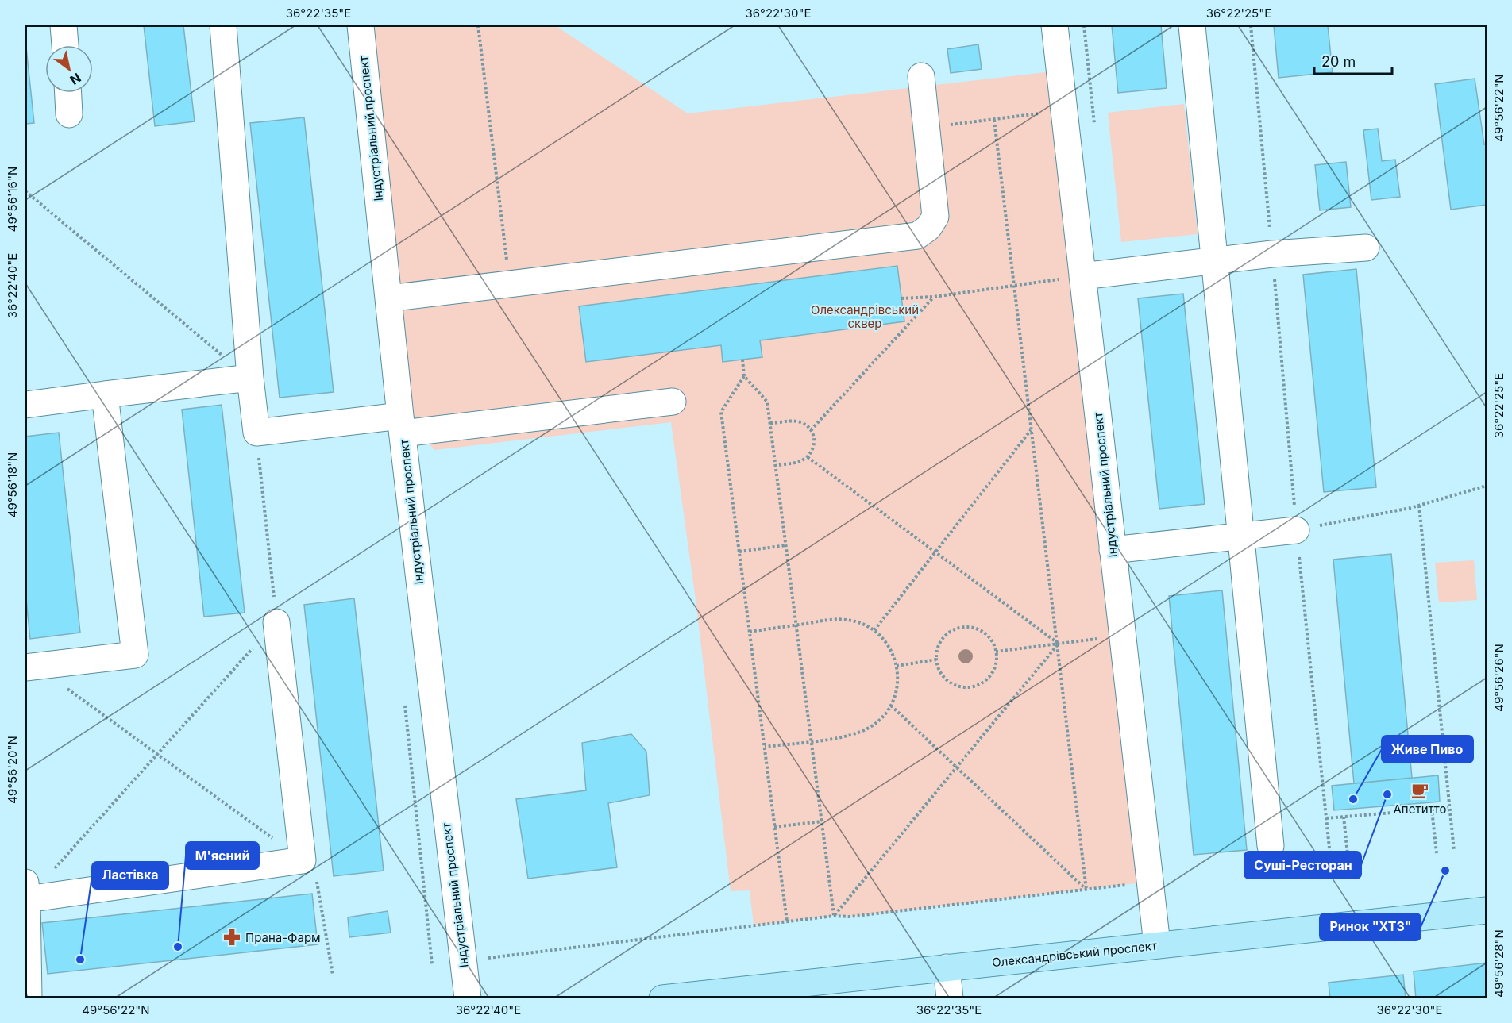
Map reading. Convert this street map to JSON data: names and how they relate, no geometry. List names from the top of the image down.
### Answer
{
  "streets": {
    "main road": ["Олександрівський проспект"],
    "street": ["Індустріальний проспект"]
  },
  "crossings": [
    ["Індустріальний проспект", "Олександрівський проспект"]
  ],
  "parks": ["Олександрівський сквер"],
  "places": {
    "cafe": ["Апетитто"],
    "other": [
      "Суші-Ресторан",
      "Живе Пиво",
      "Ринок \"ХТЗ\"",
      "М'ясний",
      "Ластівка"
    ],
    "pharmacy": ["Прана-Фарм"]
  },
  "scale_bar": "20 m",
  "north": "bottom right",
  "coordinates": [
    "36°22'35\"E",
    "36°22'30\"E",
    "36°22'25\"E",
    "49°56'22\"N",
    "49°56'16\"N",
    "36°22'40\"E",
    "49°56'18\"N",
    "49°56'26\"N",
    "49°56'20\"N",
    "49°56'28\"N"
  ]
}
